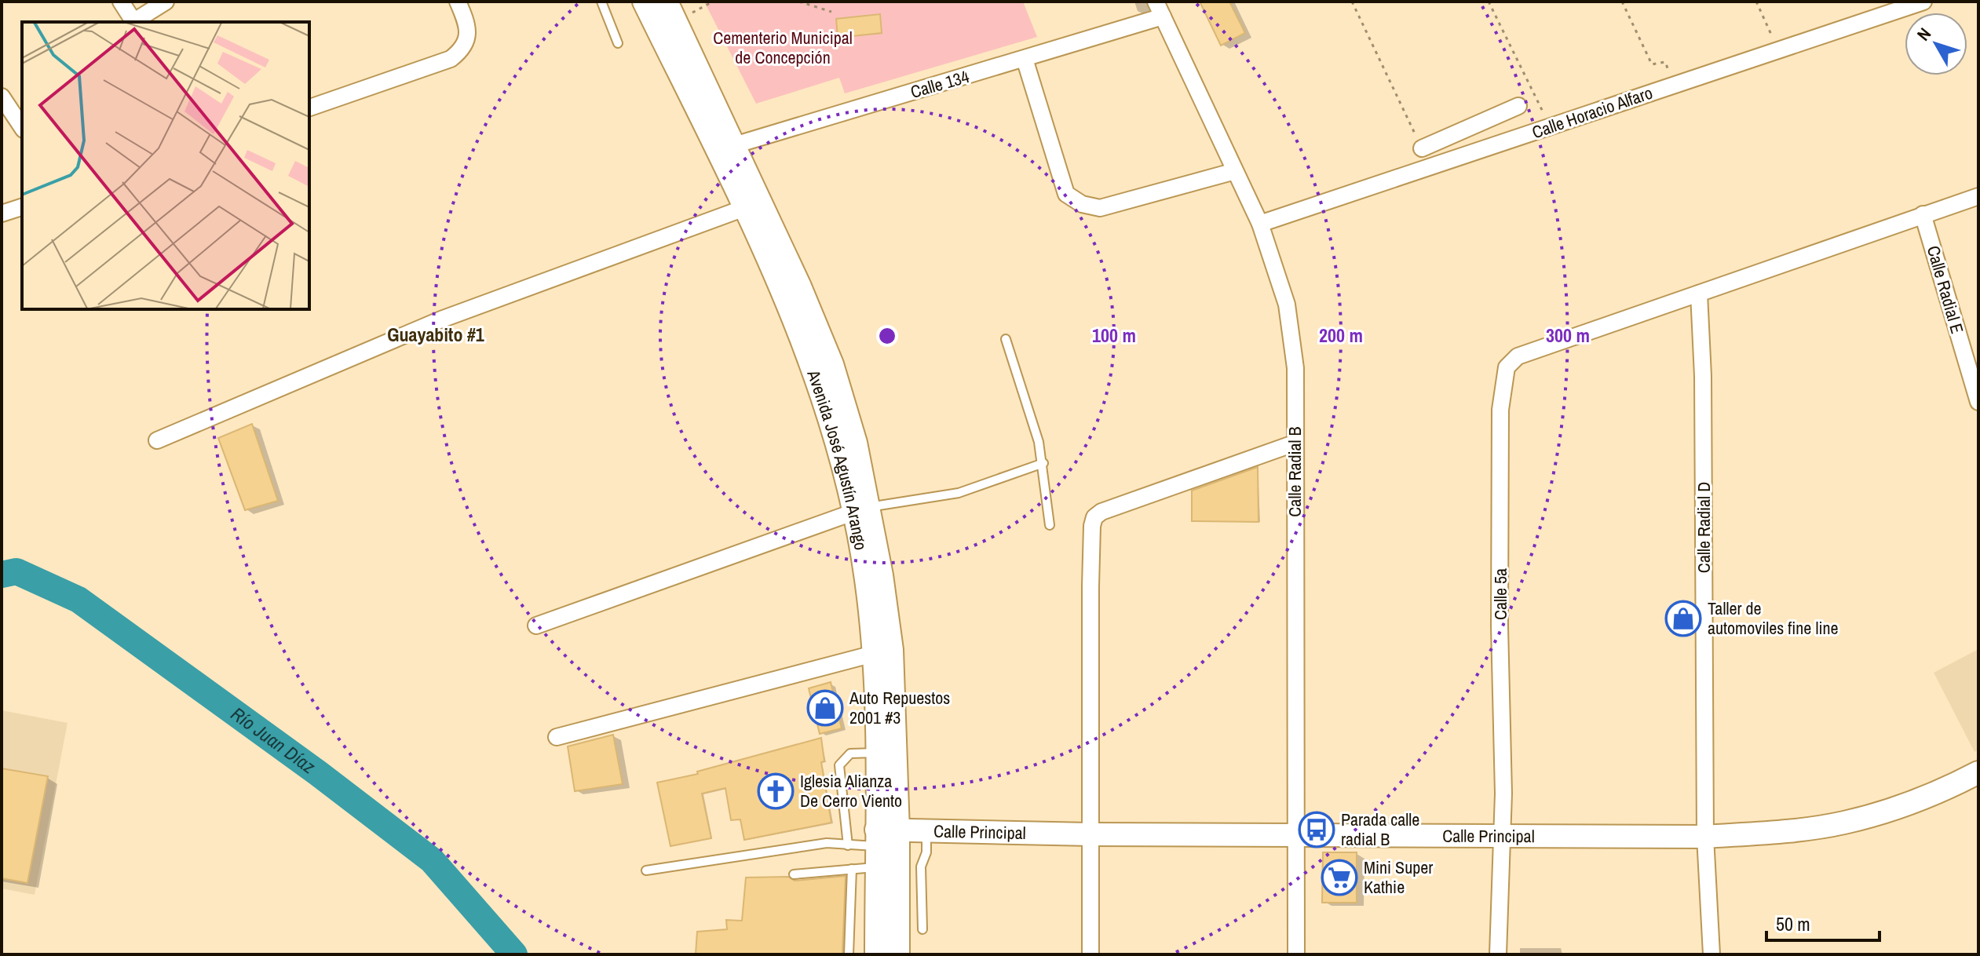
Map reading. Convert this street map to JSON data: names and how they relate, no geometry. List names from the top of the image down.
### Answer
{
  "streets": {
    "main road": ["Avenida José Agustín Arango", "Calle Principal"],
    "street": [
      "Calle 134",
      "Calle Horacio Alfaro",
      "Calle Radial E",
      "Calle Radial B",
      "Calle Radial D",
      "Calle 5a"
    ]
  },
  "crossings": [
    ["Calle 134", "Avenida José Agustín Arango"],
    ["Calle 134", "Calle Radial B"],
    ["Calle Horacio Alfaro", "Calle Radial B"],
    ["Avenida José Agustín Arango", "Calle Principal"],
    ["Calle Radial B", "Calle Principal"],
    ["Calle Radial D", "Calle 5a"],
    ["Calle Radial D", "Calle Principal"],
    ["Calle 5a", "Calle Principal"]
  ],
  "districts": ["Guayabito #1"],
  "water": ["Río Juan Díaz"],
  "parks": ["Cementerio Municipal de Concepción"],
  "places": {
    "shop": ["Taller de automoviles fine line", "Auto Repuestos 2001 #3"],
    "church": ["Iglesia Alianza De Cerro Viento"],
    "bus stop": ["Parada calle radial B"],
    "supermarket": ["Mini Super Kathie"]
  },
  "scale_bar": "50 m",
  "north": "top left",
  "rings": ["100 m", "200 m", "300 m"]
}
